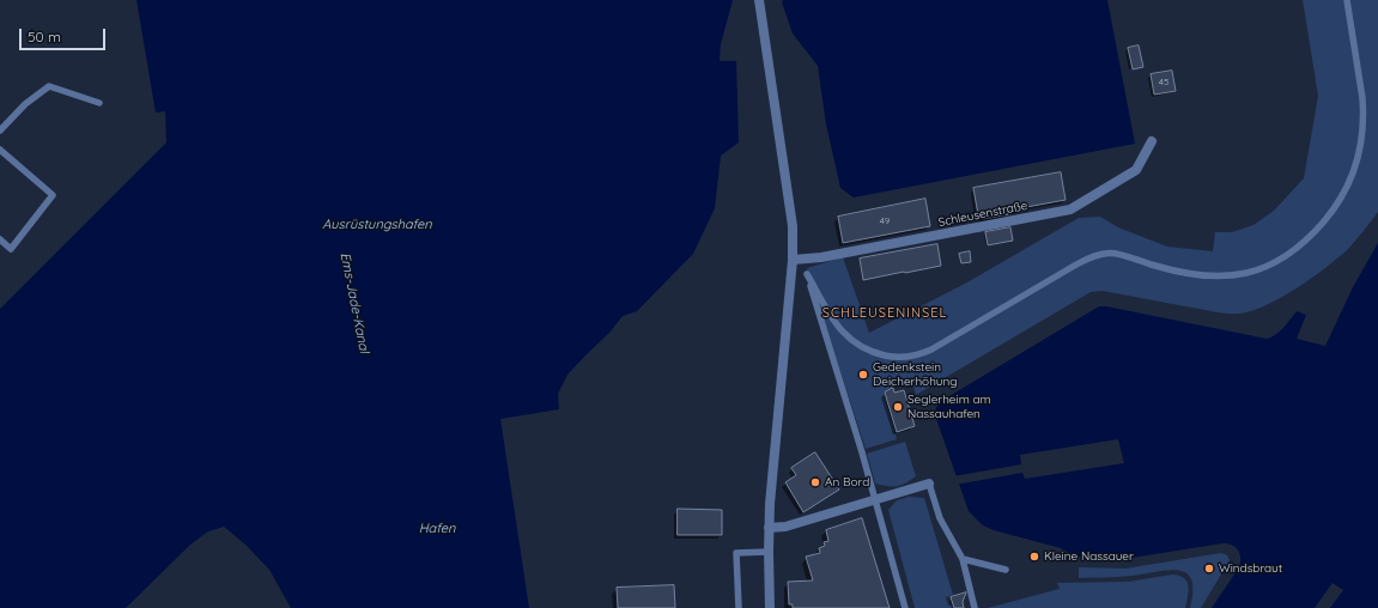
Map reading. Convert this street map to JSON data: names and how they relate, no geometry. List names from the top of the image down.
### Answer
{
  "streets": {
    "street": ["Schleusenstraße"]
  },
  "districts": ["SCHLEUSENINSEL"],
  "water": ["Ausrüstungshafen", "Ems-Jade-Kanal", "Hafen"],
  "places": [
    "Gedenkstein Deicherhöhung",
    "Seglerheim am Nassauhafen",
    "An Bord",
    "Kleine Nassauer",
    "Windsbraut"
  ],
  "house_numbers": ["45", "49"],
  "scale_bar": "50 m"
}
